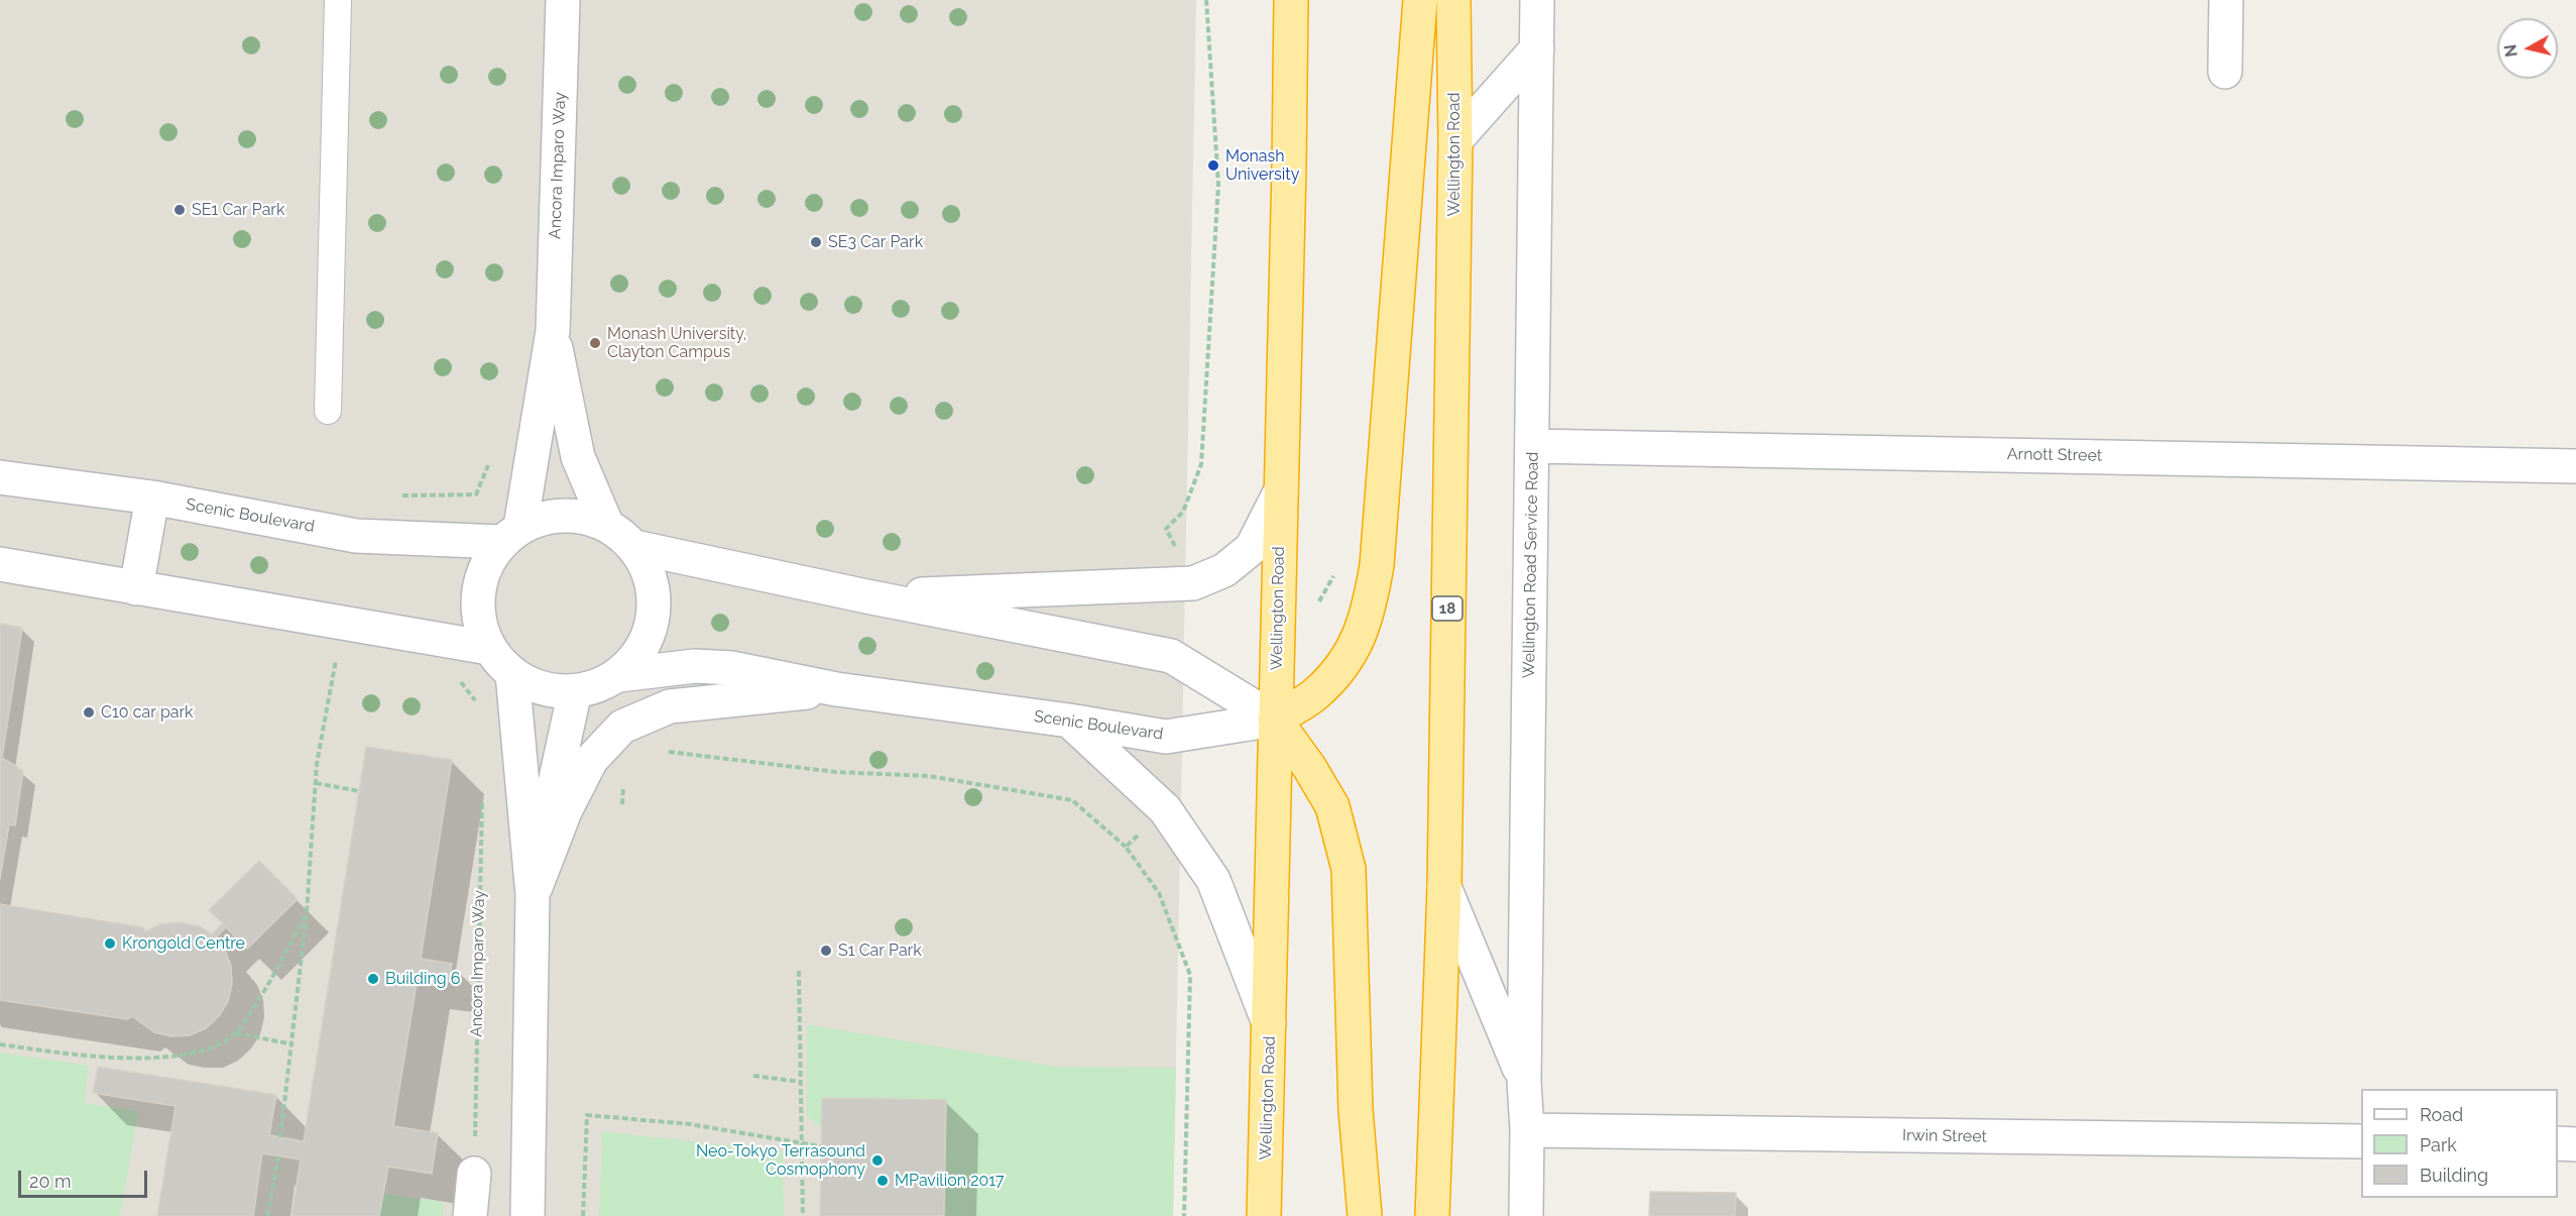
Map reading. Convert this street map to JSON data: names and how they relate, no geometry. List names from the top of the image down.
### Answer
{
  "streets": {
    "highway": ["Wellington Road", "18"],
    "street": [
      "Ancora Imparo Way",
      "Arnott Street",
      "Scenic Boulevard",
      "Wellington Road Service Road",
      "Irwin Street"
    ]
  },
  "crossings": [
    ["Wellington Road", "Scenic Boulevard"],
    ["Wellington Road", "Wellington Road Service Road"],
    ["Ancora Imparo Way", "Scenic Boulevard"],
    ["Arnott Street", "Wellington Road Service Road"],
    ["Wellington Road Service Road", "Irwin Street"]
  ],
  "places": [
    "Monash University",
    "SE1 Car Park",
    "SE3 Car Park",
    "Monash University, Clayton Campus",
    "C10 car park",
    "Krongold Centre",
    "S1 Car Park",
    "Building 6",
    "Neo-Tokyo Terrasound Cosmophony",
    "MPavilion 2017"
  ],
  "legend": ["Road", "Park", "Building"],
  "scale_bar": "20 m",
  "north": "left"
}
